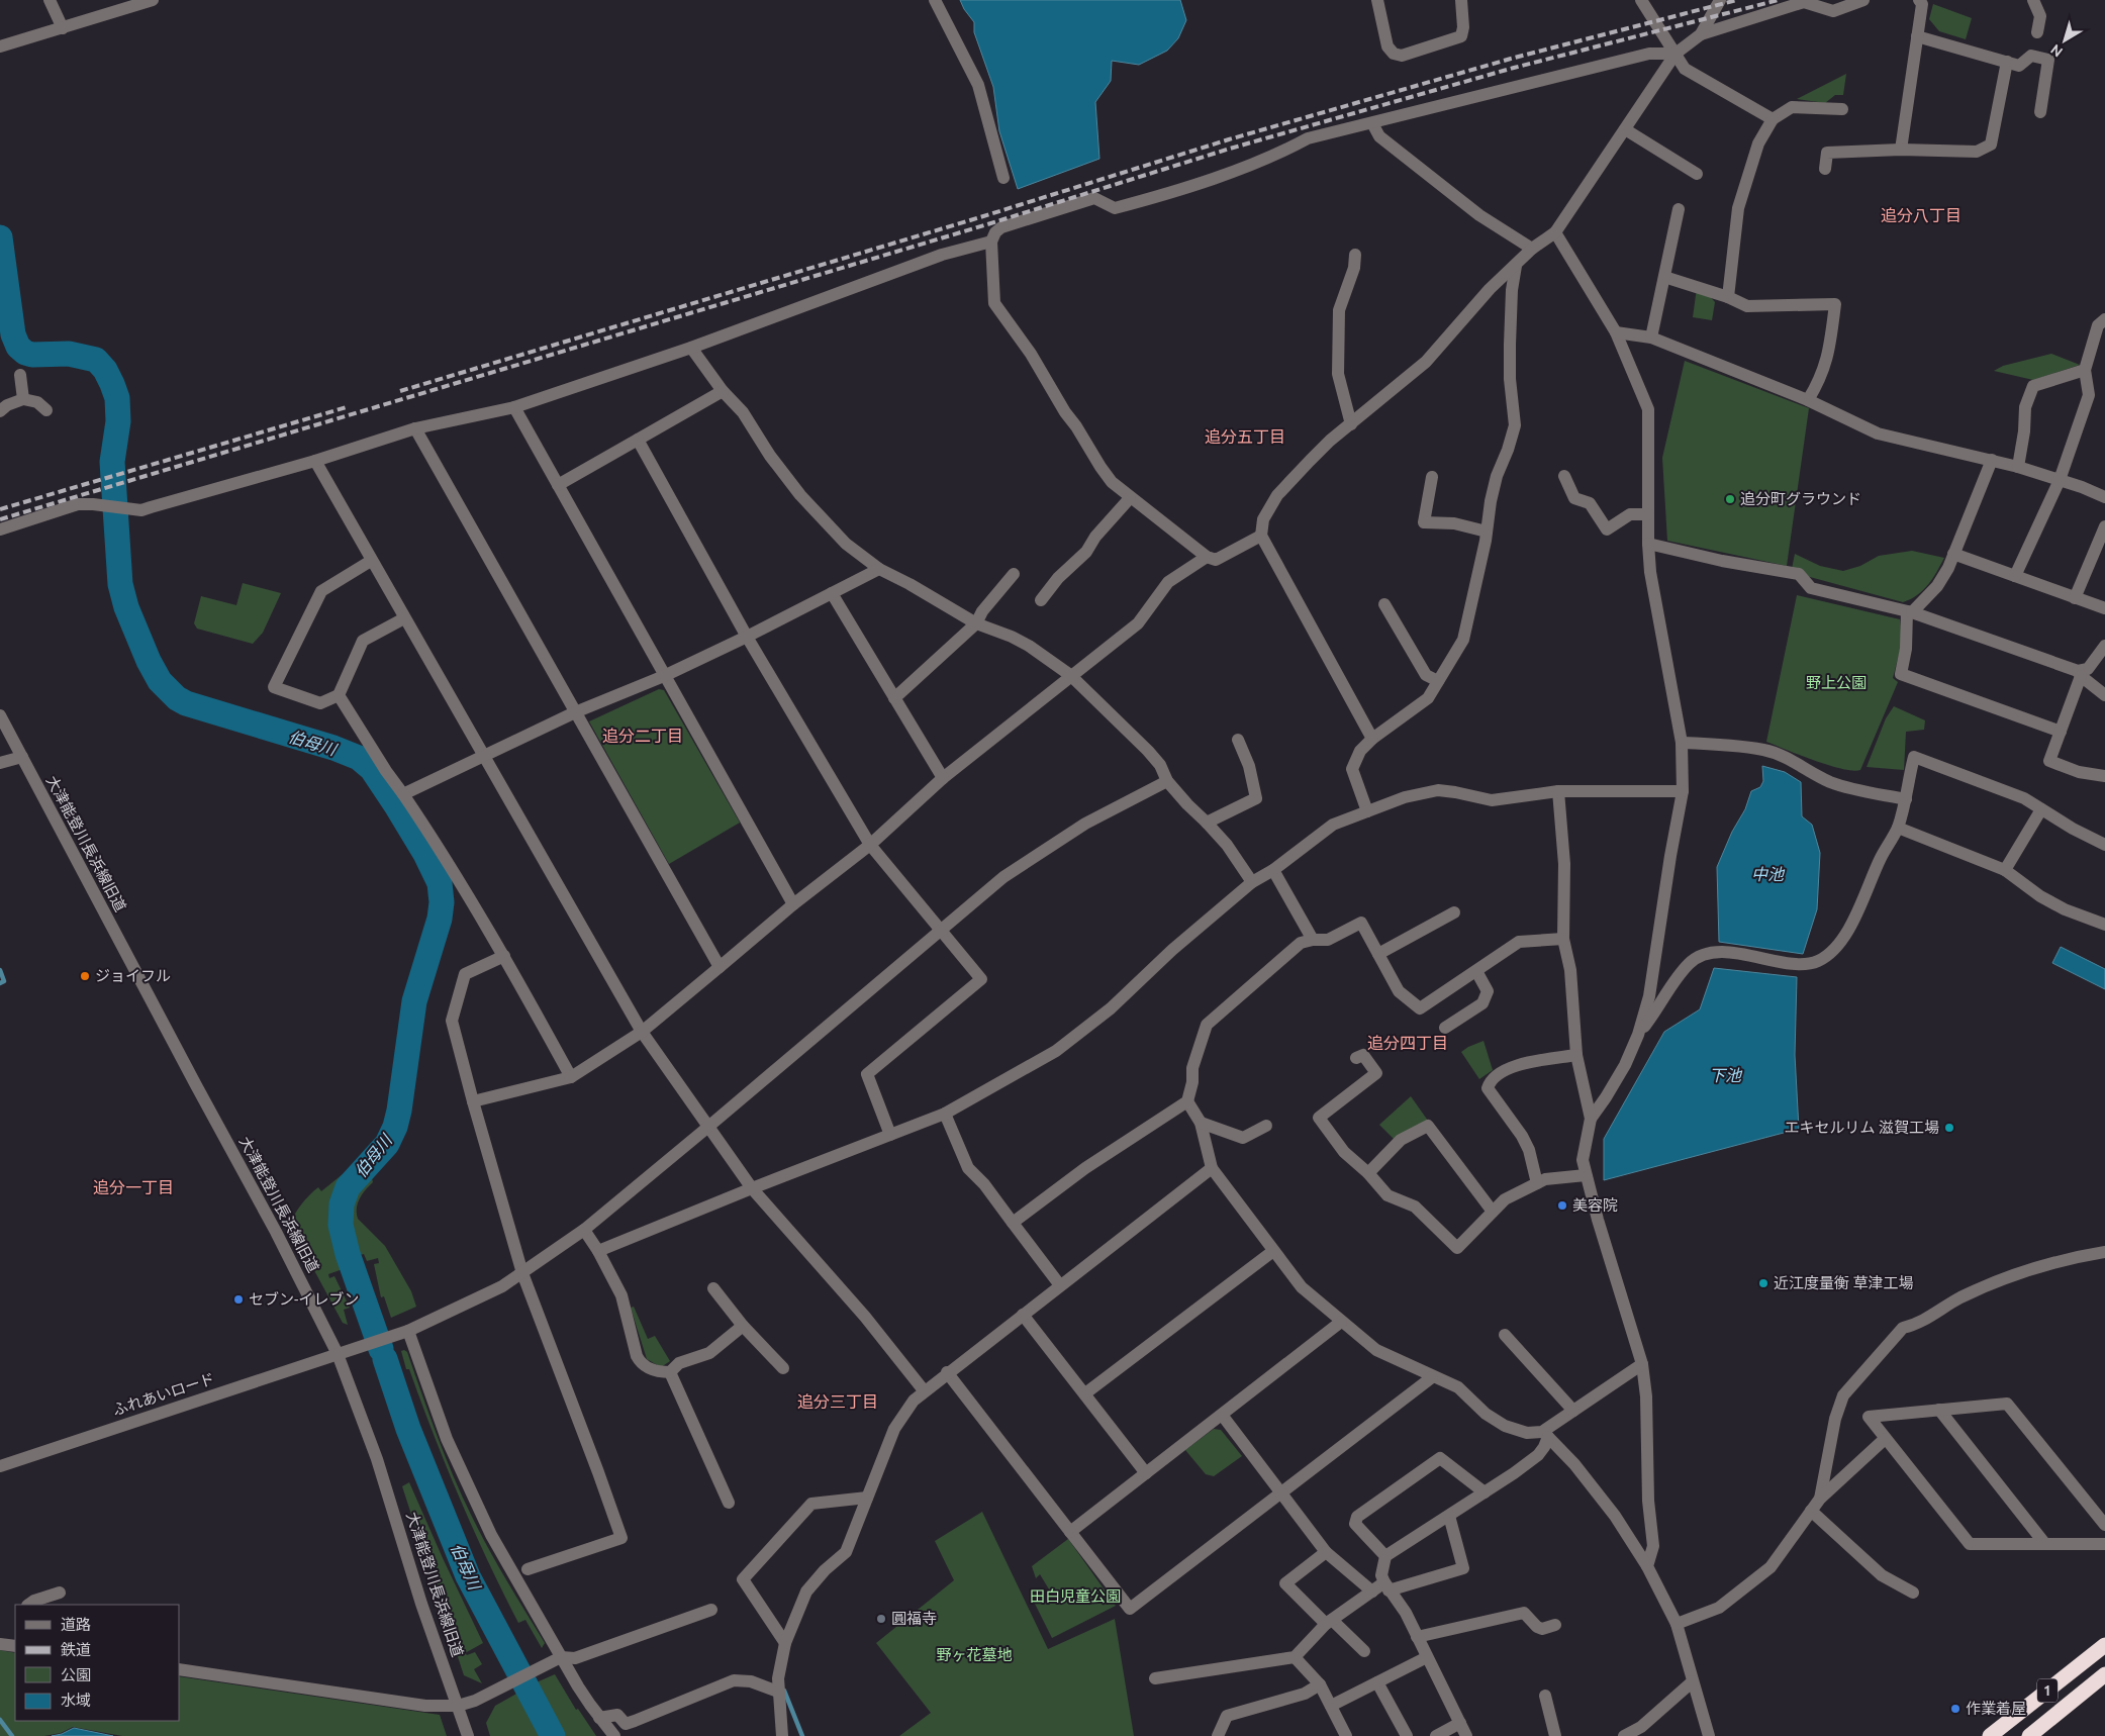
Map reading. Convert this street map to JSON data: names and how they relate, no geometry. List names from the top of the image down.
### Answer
{
  "streets": {
    "highway": ["1"],
    "street": ["大津能登川長浜線旧道", "ふれあいロード"]
  },
  "crossings": [
    ["大津能登川長浜線旧道", "ふれあいロード"]
  ],
  "districts": [
    "追分八丁目",
    "追分五丁目",
    "追分二丁目",
    "追分四丁目",
    "追分一丁目",
    "追分三丁目"
  ],
  "water": ["伯母川", "中池", "下池"],
  "parks": ["野上公園", "田白児童公園", "野ヶ花墓地"],
  "places": [
    "追分町グラウンド",
    "ジョイフル",
    "エキセルリム 滋賀工場",
    "美容院",
    "近江度量衡 草津工場",
    "セブン-イレブン",
    "圓福寺",
    "作業着屋"
  ],
  "legend": [
    "道路",
    "鉄道",
    "公園",
    "水域"
  ],
  "north": "bottom left"
}
